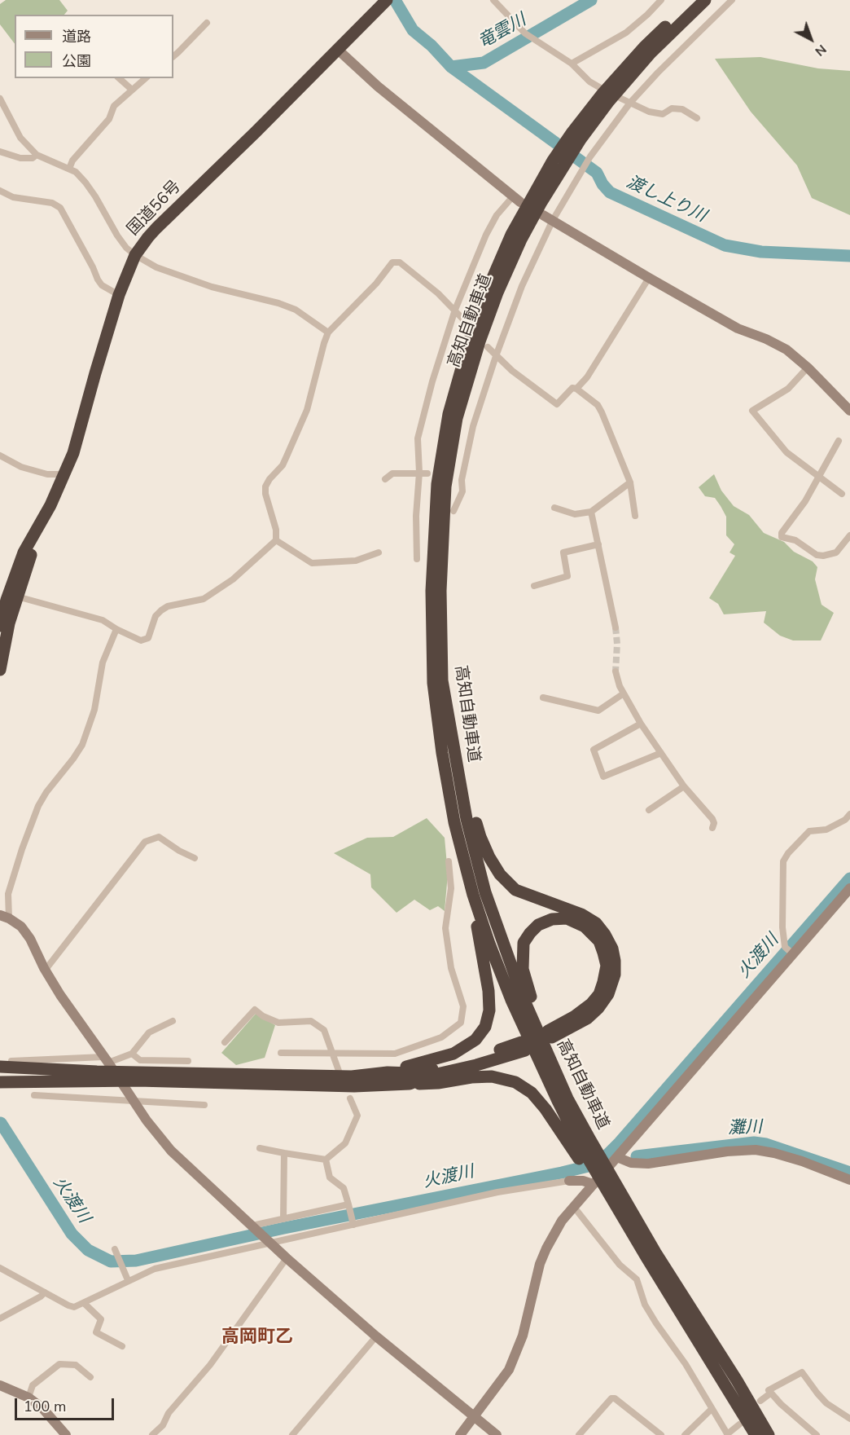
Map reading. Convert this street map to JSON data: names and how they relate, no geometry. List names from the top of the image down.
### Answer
{
  "streets": {
    "highway": ["国道56号", "高知自動車道"]
  },
  "districts": ["高岡町乙"],
  "water": [
    "竜雲川",
    "渡し上り川",
    "火渡川",
    "灘川"
  ],
  "legend": ["道路", "公園"],
  "scale_bar": "100 m",
  "north": "bottom right"
}
